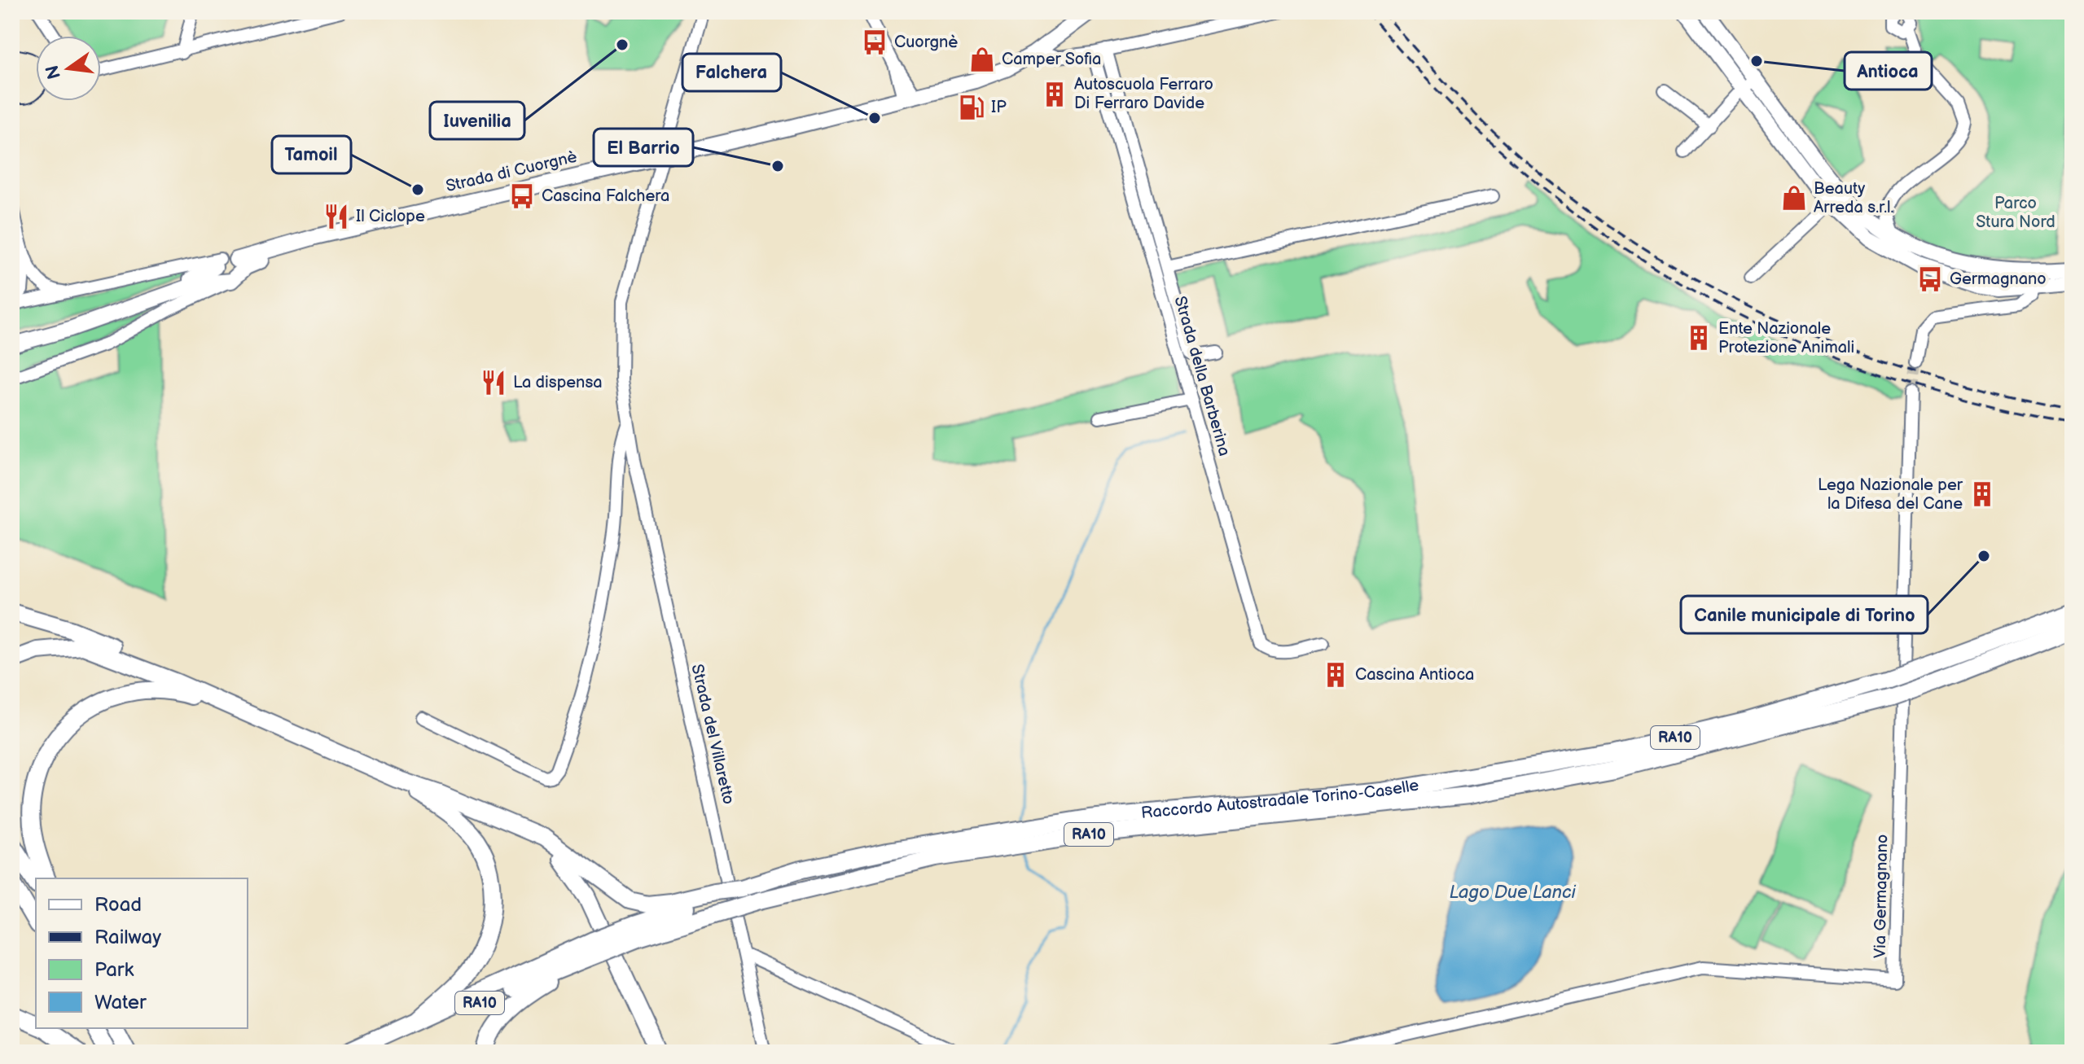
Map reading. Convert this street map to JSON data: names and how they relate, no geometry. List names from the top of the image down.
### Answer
{
  "streets": {
    "highway": ["RA10", "Raccordo Autostradale Torino-Caselle"],
    "main road": ["Strada di Cuorgnè"],
    "street": ["Strada della Barberina", "Strada del Villaretto", "Via Germagnano"]
  },
  "crossings": [
    ["Strada di Cuorgnè", "Strada del Villaretto"]
  ],
  "water": ["Lago Due Lanci"],
  "parks": ["Parco Stura Nord"],
  "places": {
    "bus stop": ["Cuorgnè", "Cascina Falchera", "Germagnano"],
    "other": [
      "Iuvenilia",
      "Antioca",
      "Falchera",
      "El Barrio",
      "Tamoil",
      "Canile municipale di Torino"
    ],
    "shop": ["Camper Sofia", "Beauty Arreda s.r.l."],
    "building": [
      "Autoscuola Ferraro Di Ferraro Davide",
      "Ente Nazionale Protezione Animali",
      "Lega Nazionale per la Difesa del Cane",
      "Cascina Antioca"
    ],
    "fuel station": ["IP"],
    "restaurant": ["Il Ciclope", "La dispensa"]
  },
  "legend": [
    "Road",
    "Railway",
    "Park",
    "Water"
  ],
  "north": "left"
}
